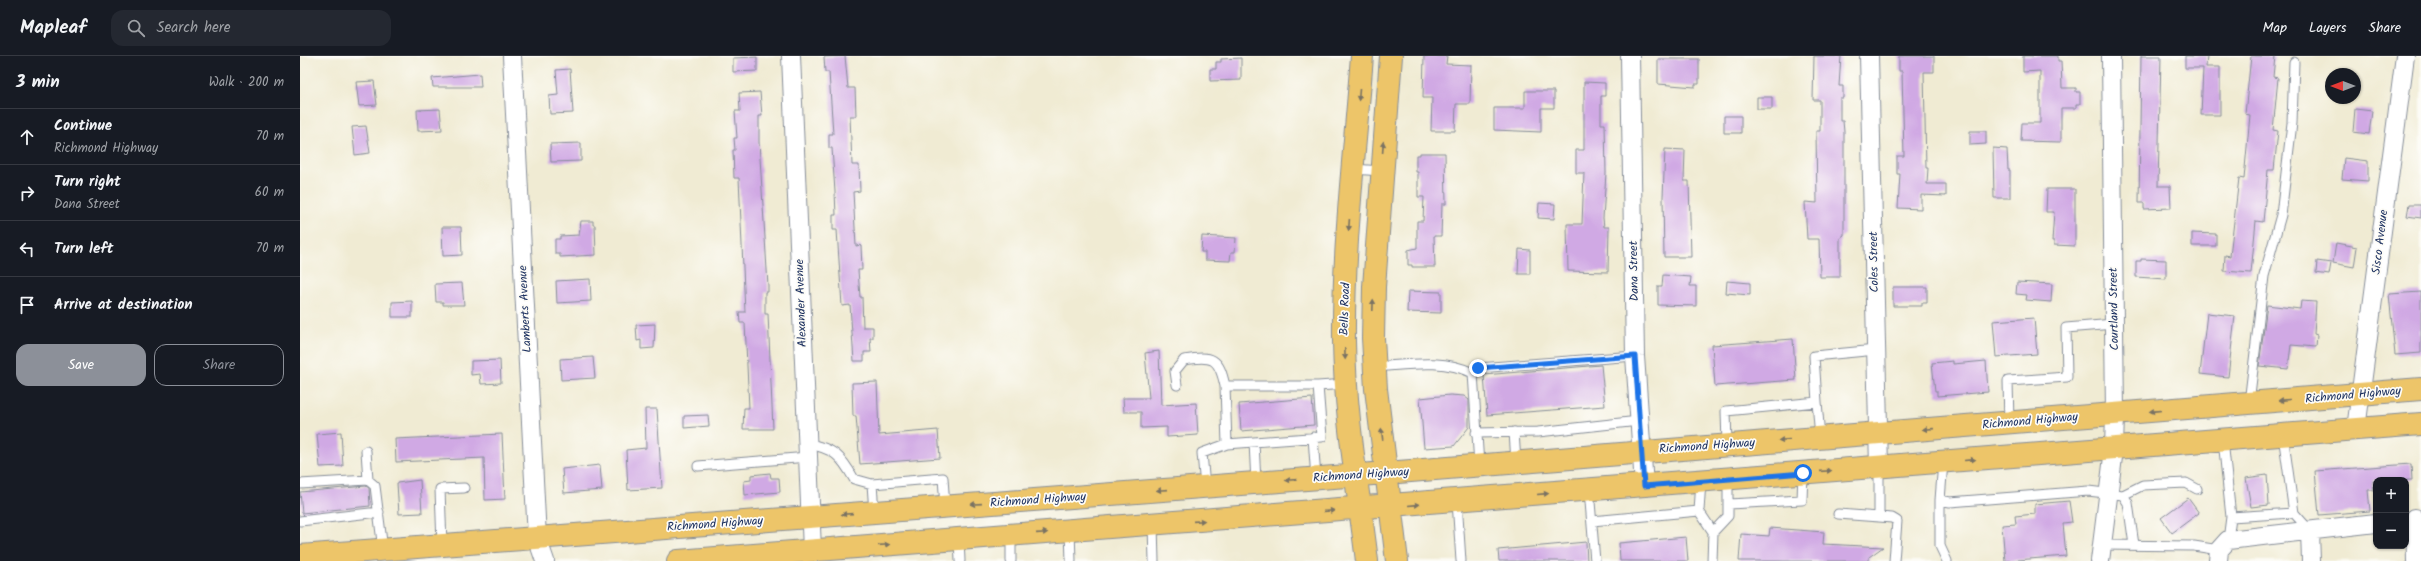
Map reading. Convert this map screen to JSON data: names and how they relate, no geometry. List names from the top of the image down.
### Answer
{
  "streets": {
    "main road": ["Bells Road", "Richmond Highway"],
    "street": [
      "Sisco Avenue",
      "Coles Street",
      "Dana Street",
      "Alexander Avenue",
      "Lamberts Avenue",
      "Courtland Street"
    ]
  },
  "crossings": [
    ["Sisco Avenue", "Richmond Highway"],
    ["Coles Street", "Richmond Highway"],
    ["Dana Street", "Richmond Highway"],
    ["Alexander Avenue", "Richmond Highway"],
    ["Lamberts Avenue", "Richmond Highway"],
    ["Bells Road", "Richmond Highway"],
    ["Courtland Street", "Richmond Highway"]
  ],
  "north": "left",
  "page": {
    "header": "Mapleaf",
    "search": "Search here",
    "nav": ["Map", "Layers", "Share"],
    "heading": ["3 min", "Walk · 200 m"],
    "list": [
      ["Continue", "Richmond Highway", "70 m"],
      ["Turn right", "Dana Street", "60 m"],
      ["Turn left", "70 m"],
      "Arrive at destination"
    ],
    "buttons": ["Save", "Share"],
    "map_buttons": ["+", "−"]
  }
}
